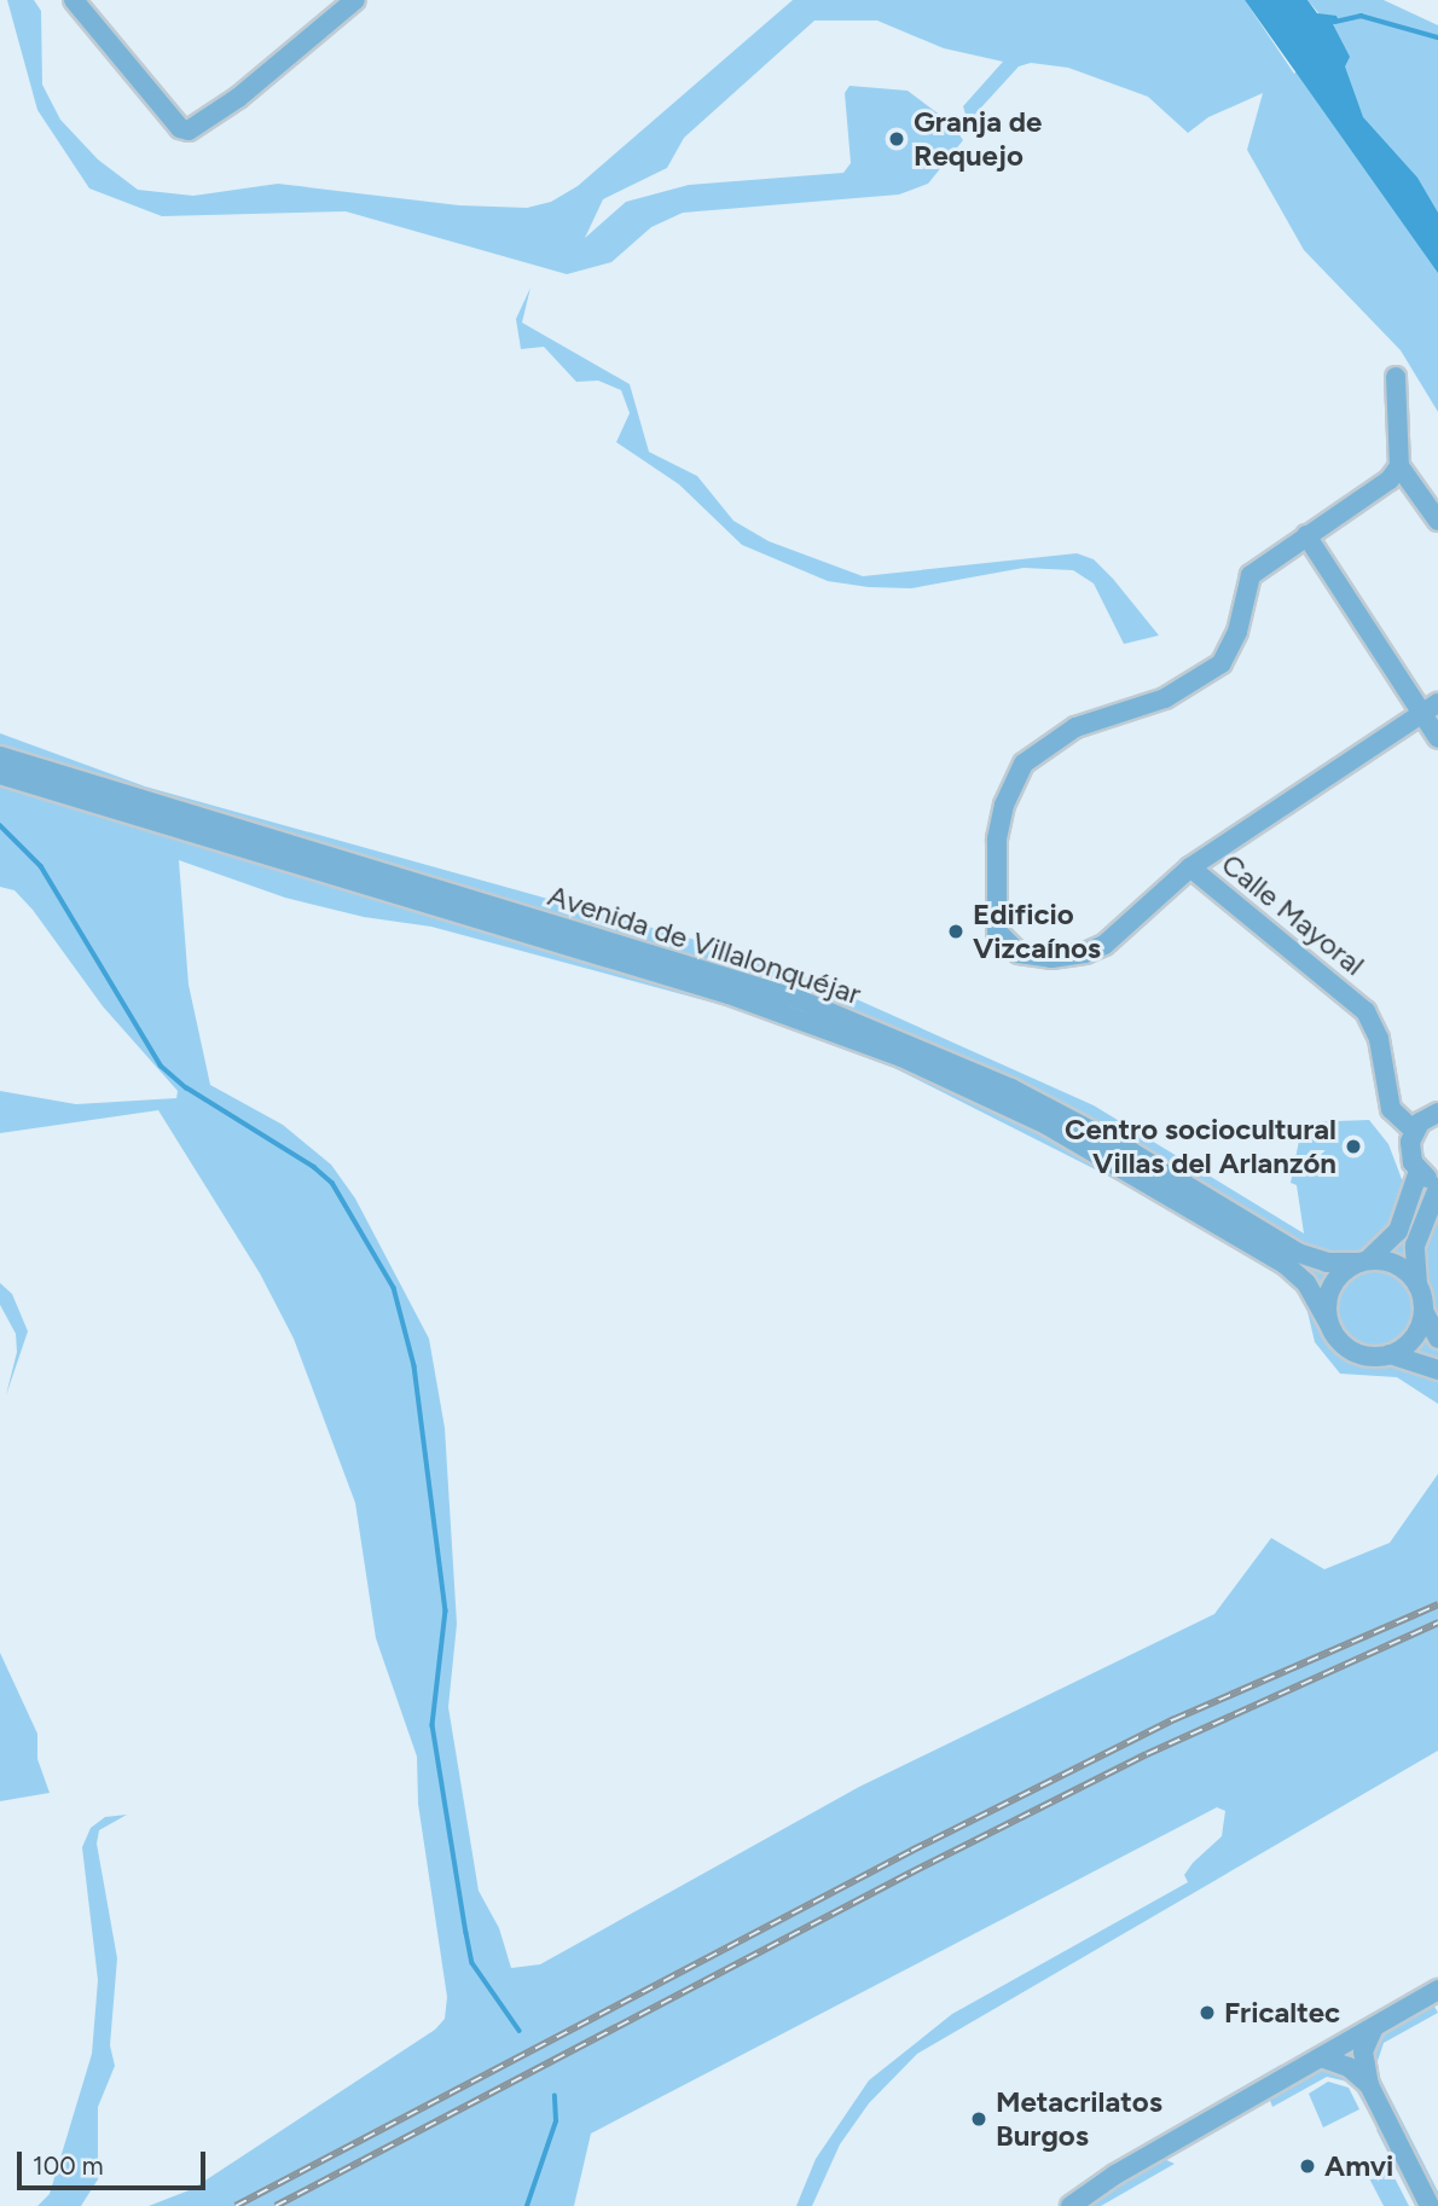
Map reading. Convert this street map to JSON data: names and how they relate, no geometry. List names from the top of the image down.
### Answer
{
  "streets": {
    "street": ["Calle Mayoral", "Avenida de Villalonquéjar"]
  },
  "places": [
    "Granja de Requejo",
    "Edificio Vizcaínos",
    "Centro sociocultural Villas del Arlanzón",
    "Fricaltec",
    "Metacrilatos Burgos",
    "Amvi"
  ],
  "scale_bar": "100 m"
}
